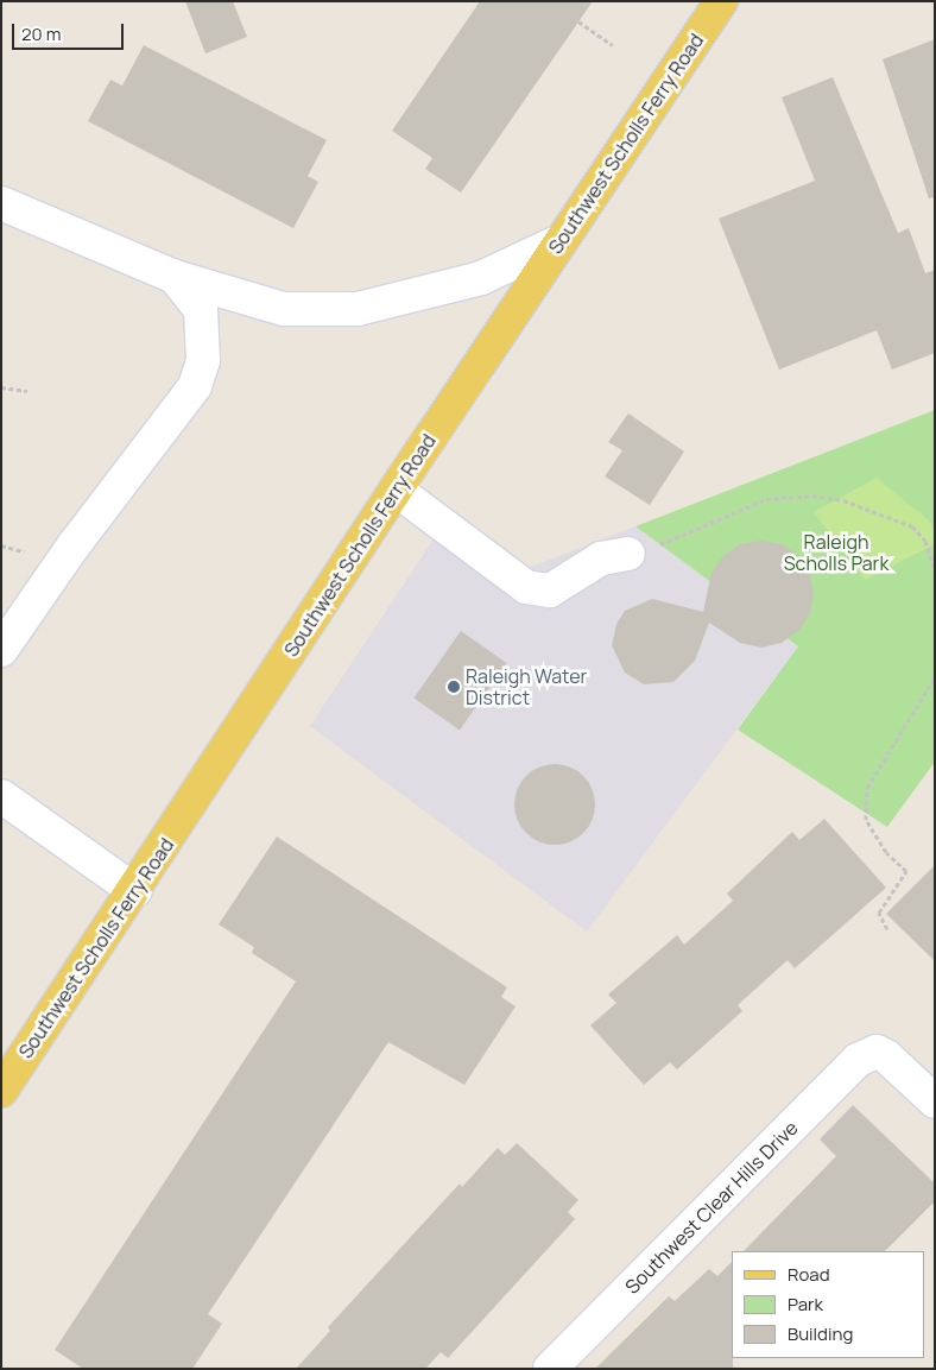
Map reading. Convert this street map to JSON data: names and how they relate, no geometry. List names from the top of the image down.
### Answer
{
  "streets": {
    "main road": ["Southwest Scholls Ferry Road"],
    "street": ["Southwest Clear Hills Drive"]
  },
  "parks": ["Raleigh Scholls Park"],
  "places": ["Raleigh Water District"],
  "legend": ["Road", "Park", "Building"],
  "scale_bar": "20 m"
}
